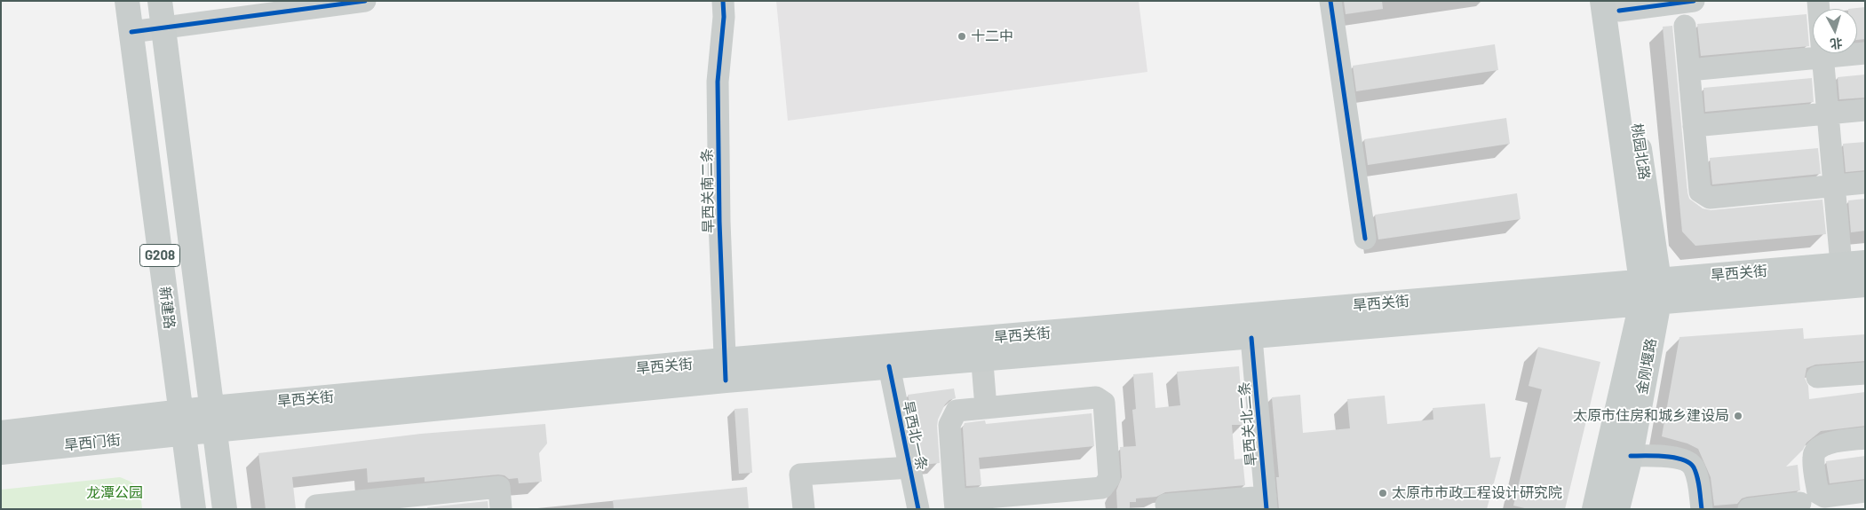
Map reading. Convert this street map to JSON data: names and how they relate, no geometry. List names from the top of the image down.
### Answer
{
  "streets": {
    "main road": [
      "桃园北路",
      "G208",
      "旱西关街",
      "新建路",
      "金刚堰路",
      "旱西门街"
    ],
    "street": ["旱西关南二条", "旱西关北二条", "旱西北一条"]
  },
  "crossings": [
    ["桃园北路", "旱西关街"],
    ["桃园北路", "金刚堰路"],
    ["旱西关南二条", "旱西关街"],
    ["G208", "旱西关街"],
    ["旱西关街", "新建路"],
    ["旱西关街", "金刚堰路"],
    ["旱西关街", "旱西关北二条"],
    ["旱西关街", "旱西北一条"],
    ["旱西关街", "旱西门街"],
    ["新建路", "旱西门街"]
  ],
  "parks": ["龙潭公园"],
  "places": ["十二中", "太原市住房和城乡建设局", "太原市市政工程设计研究院"],
  "north": "bottom"
}
